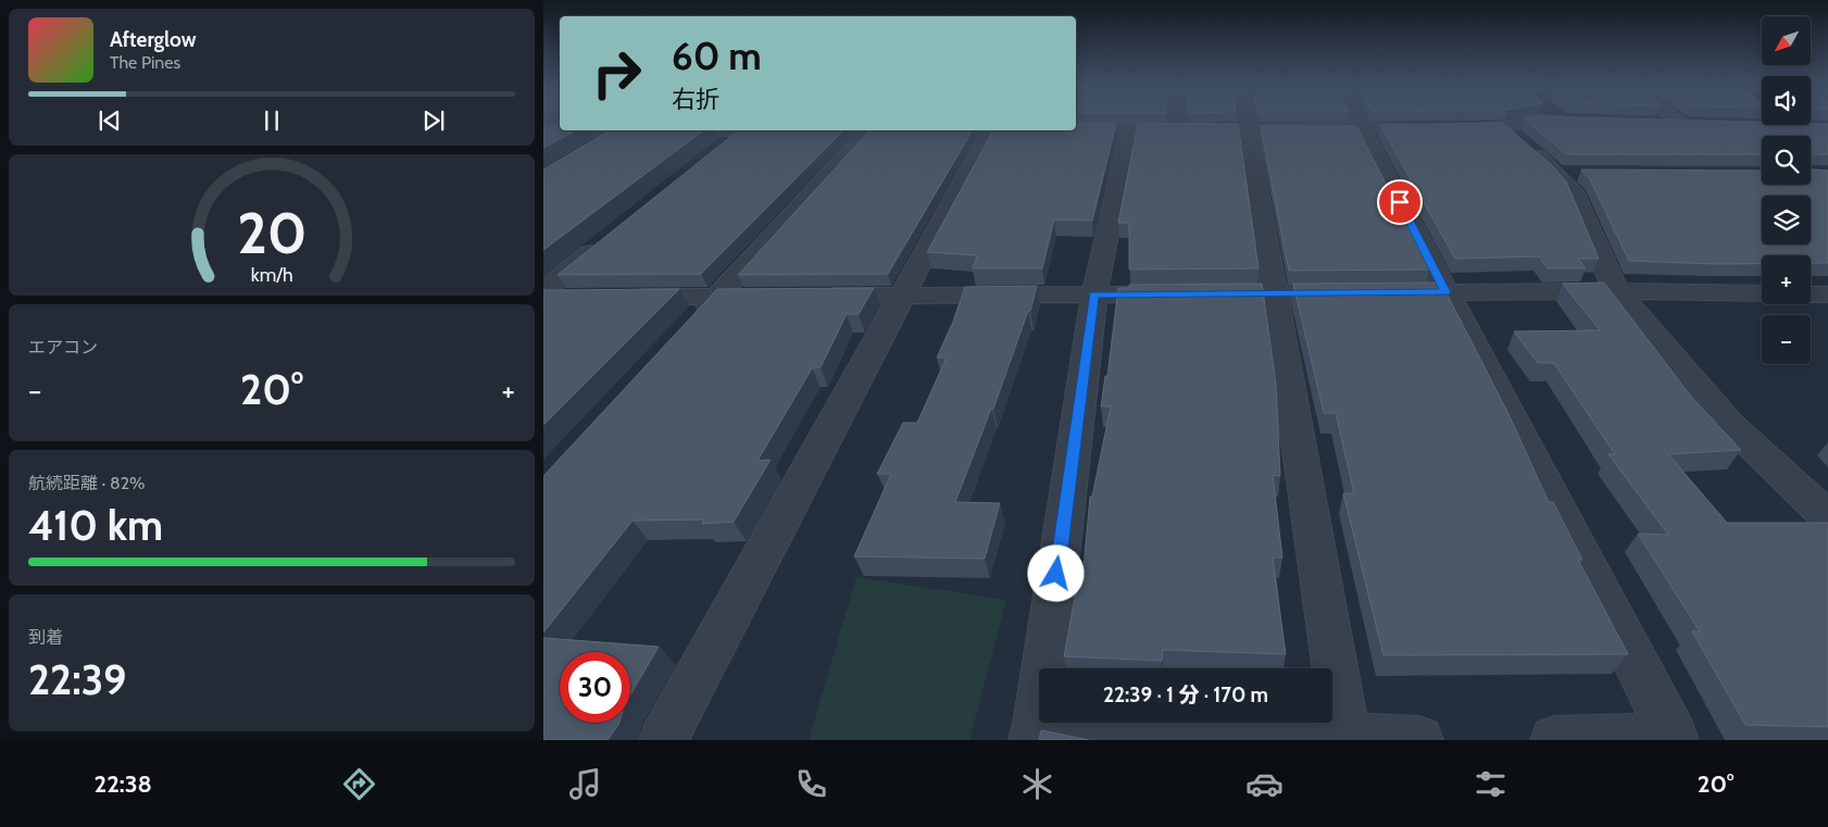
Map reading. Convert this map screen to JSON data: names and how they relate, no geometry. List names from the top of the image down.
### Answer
{
  "north": "bottom left",
  "page": {
    "map_buttons": ["+", "−"],
    "turn": ["60 m", "右折"],
    "song": ["Afterglow", "The Pines"],
    "tile": [
      "エアコン",
      ["航続距離 · 82%", "410 km"],
      ["到着", "22:39"]
    ],
    "heat": ["−", "20°", "+"],
    "limit": "30",
    "trip": "22:39 · 1 分 · 170 m",
    "tabs": ["22:38", "20°"],
    "gauge": ["20", "km/h"]
  }
}
